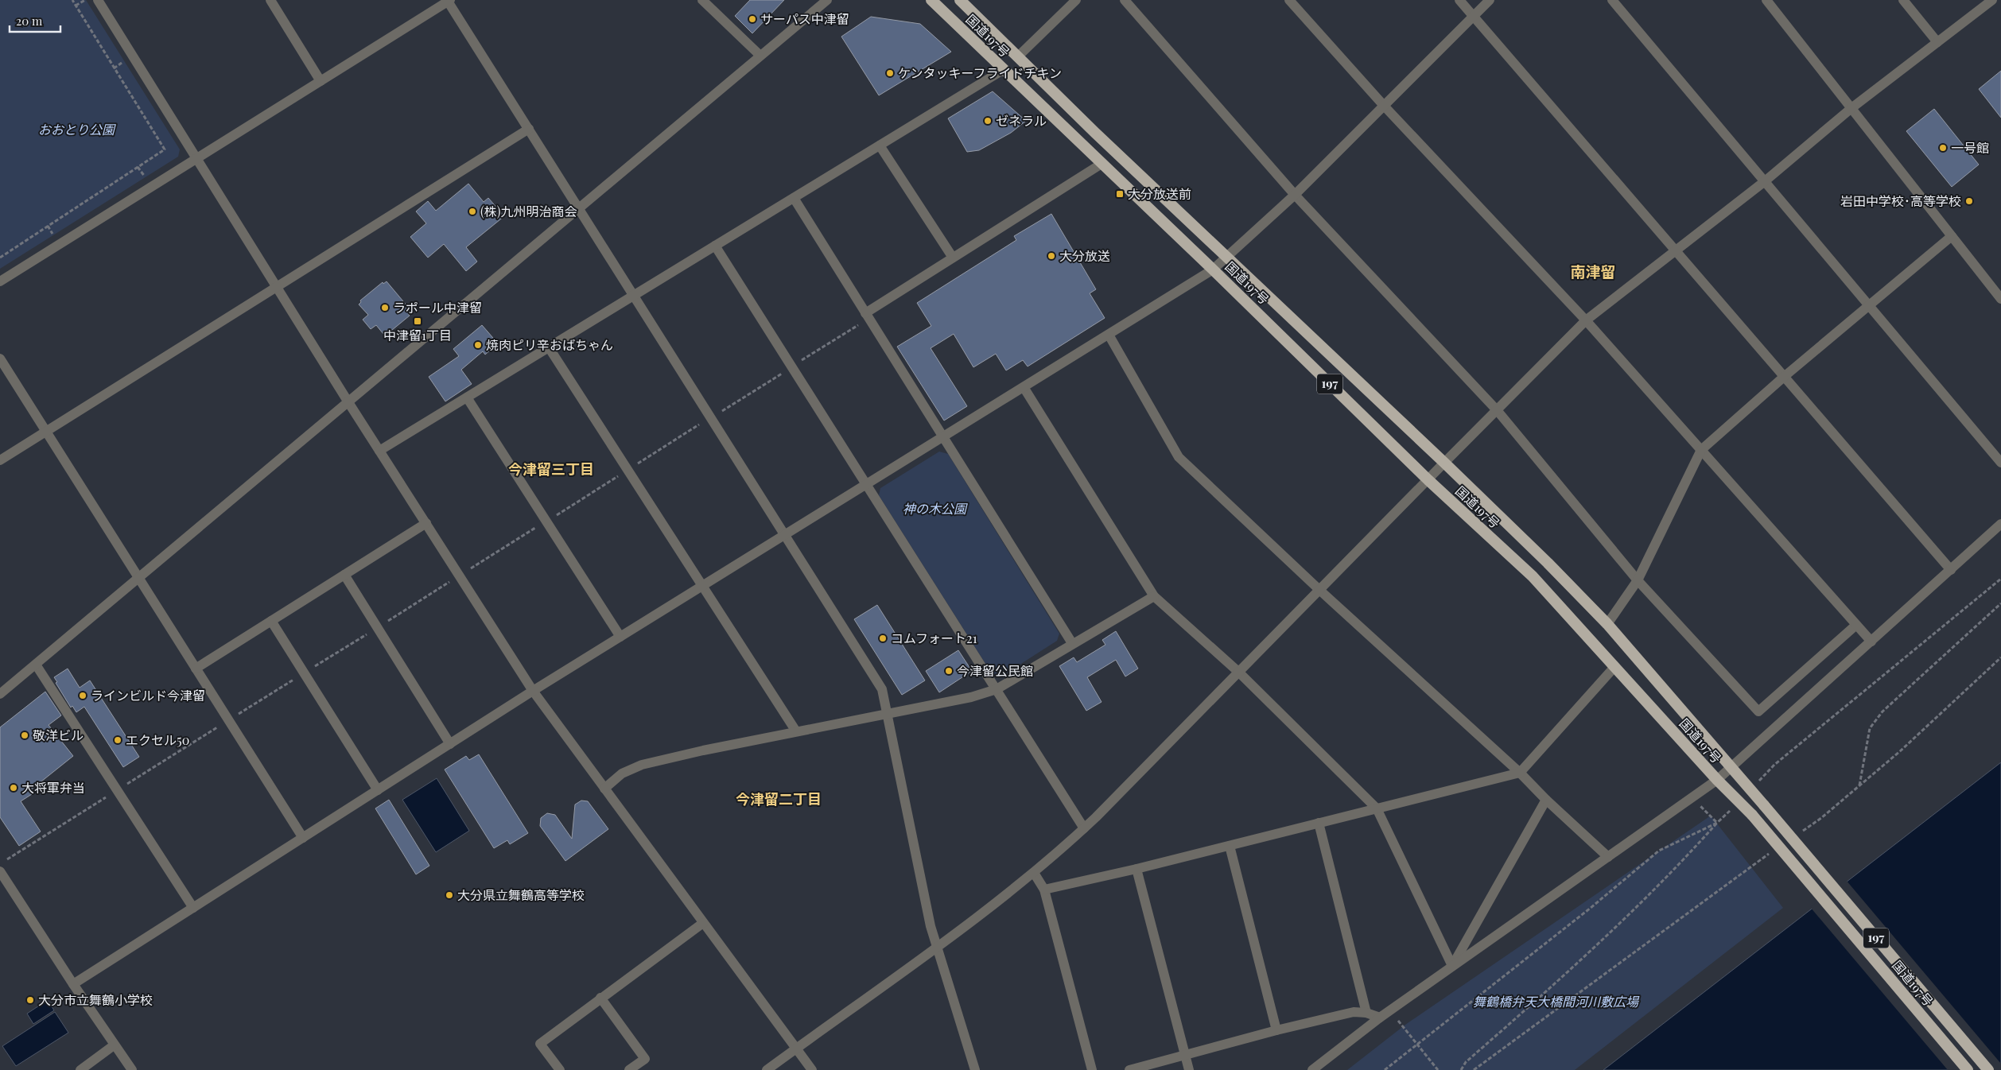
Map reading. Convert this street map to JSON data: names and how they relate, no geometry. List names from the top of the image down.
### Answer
{
  "streets": {
    "highway": ["国道197号", "197"]
  },
  "districts": ["南津留", "今津留三丁目", "今津留二丁目"],
  "parks": ["おおとり公園", "神の木公園", "舞鶴橋弁天大橋間河川敷広場"],
  "places": {
    "other": [
      "サーパス中津留",
      "ケンタッキーフライドチキン",
      "ゼネラル",
      "一号館",
      "岩田中学校･高等学校",
      "(株)九州明治商会",
      "大分放送",
      "ラポール中津留",
      "焼肉ピリ辛おばちゃん",
      "コムフォート21",
      "今津留公民館",
      "ラインビルド今津留",
      "敬洋ビル",
      "エクセル50",
      "大将軍弁当",
      "大分県立舞鶴高等学校",
      "大分市立舞鶴小学校"
    ],
    "transit": ["大分放送前", "中津留1丁目"]
  },
  "scale_bar": "20 m"
}
